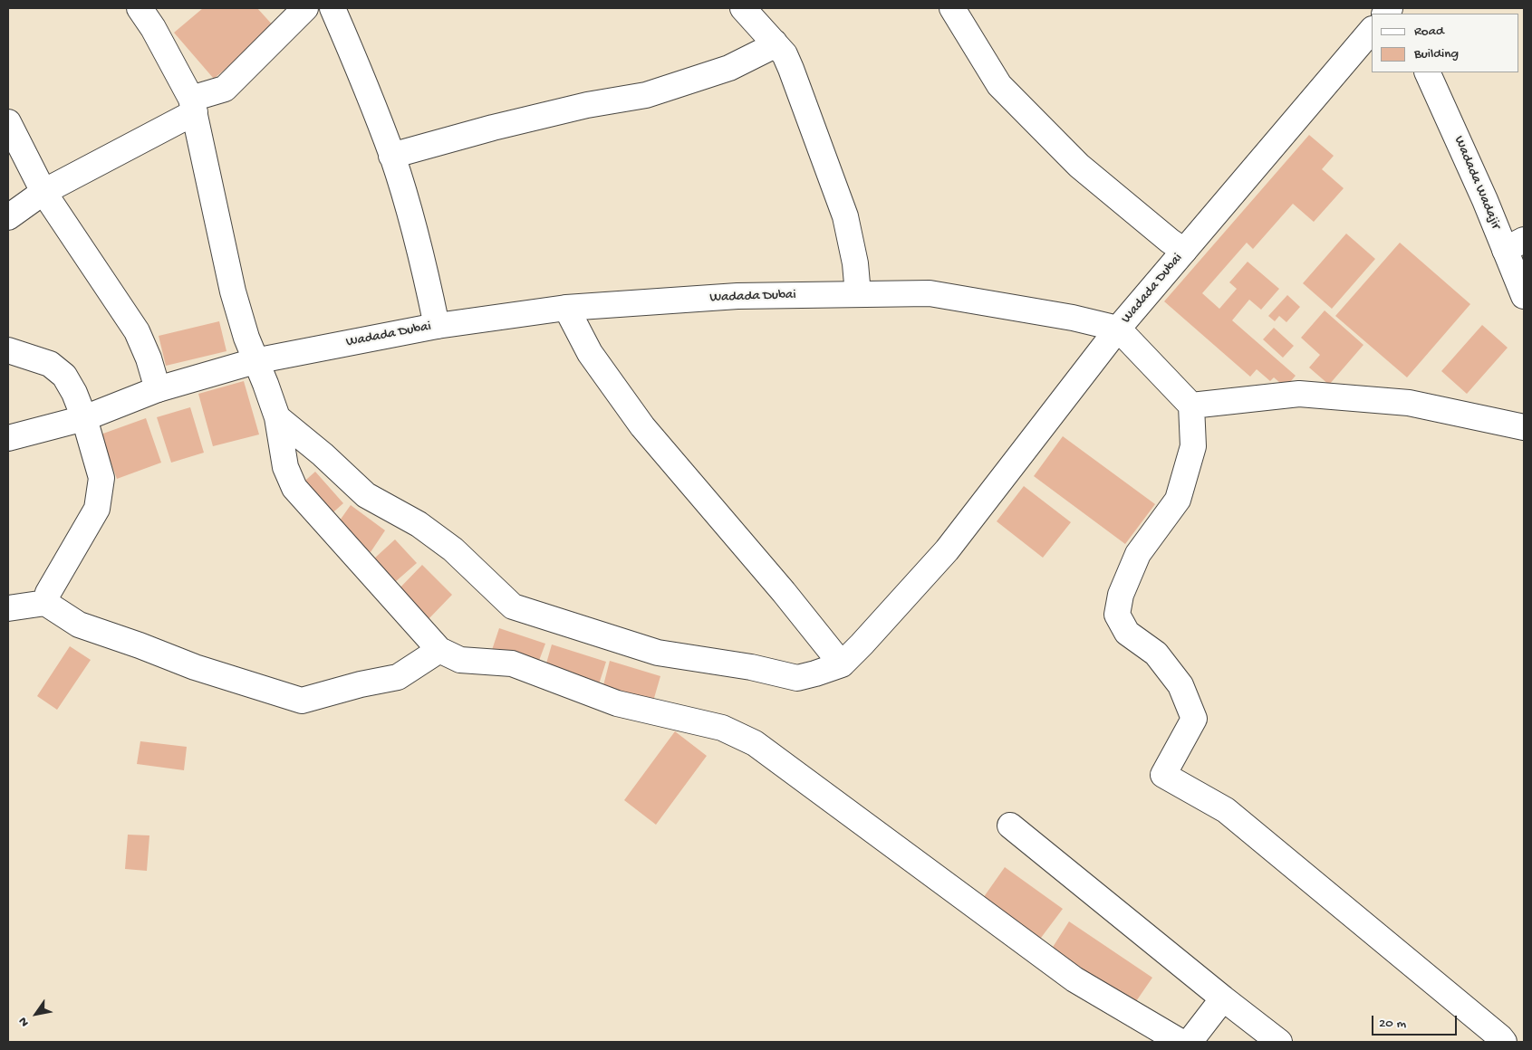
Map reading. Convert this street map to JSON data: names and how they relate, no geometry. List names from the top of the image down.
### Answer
{
  "streets": {
    "street": ["Wadada Wadajir", "Wadada Dubai"]
  },
  "legend": ["Road", "Building"],
  "scale_bar": "20 m",
  "north": "bottom left"
}
